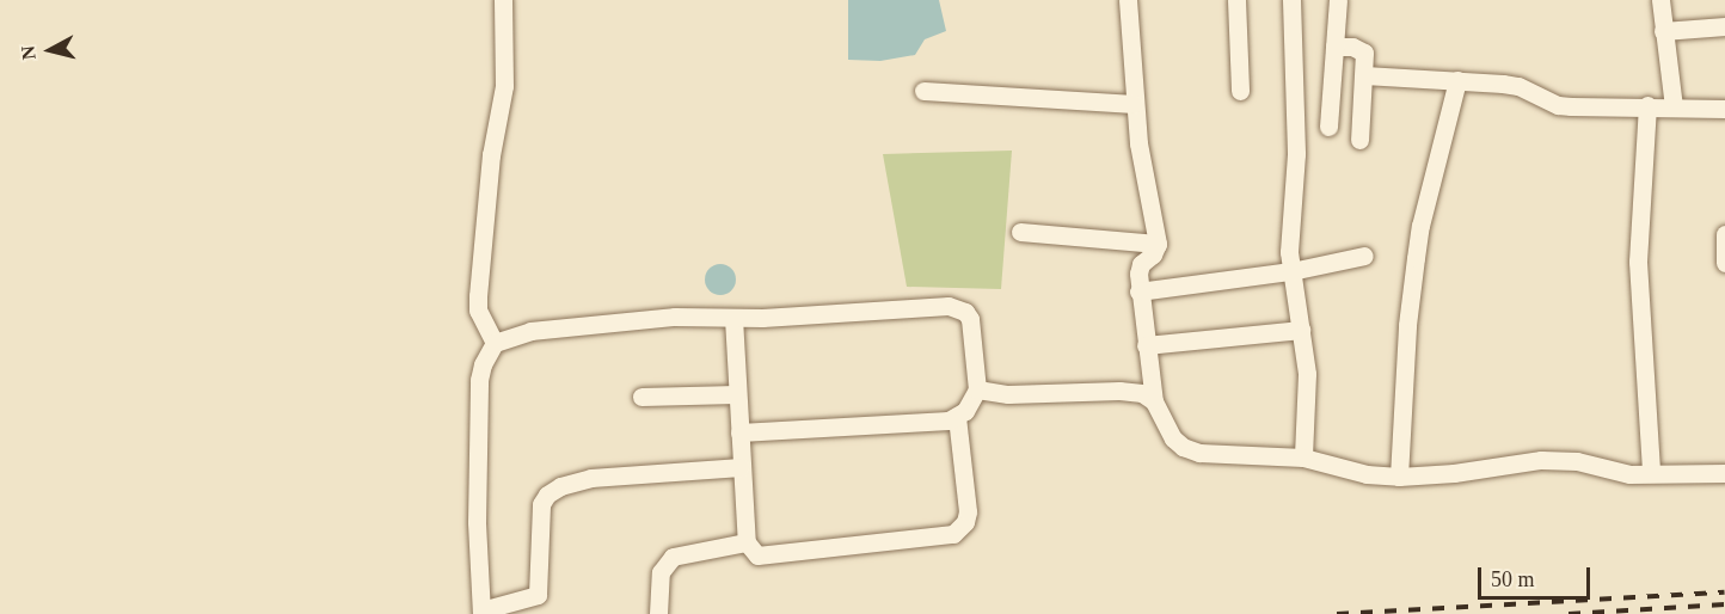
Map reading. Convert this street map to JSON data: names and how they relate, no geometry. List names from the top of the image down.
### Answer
{
  "scale_bar": "50 m",
  "north": "left"
}
